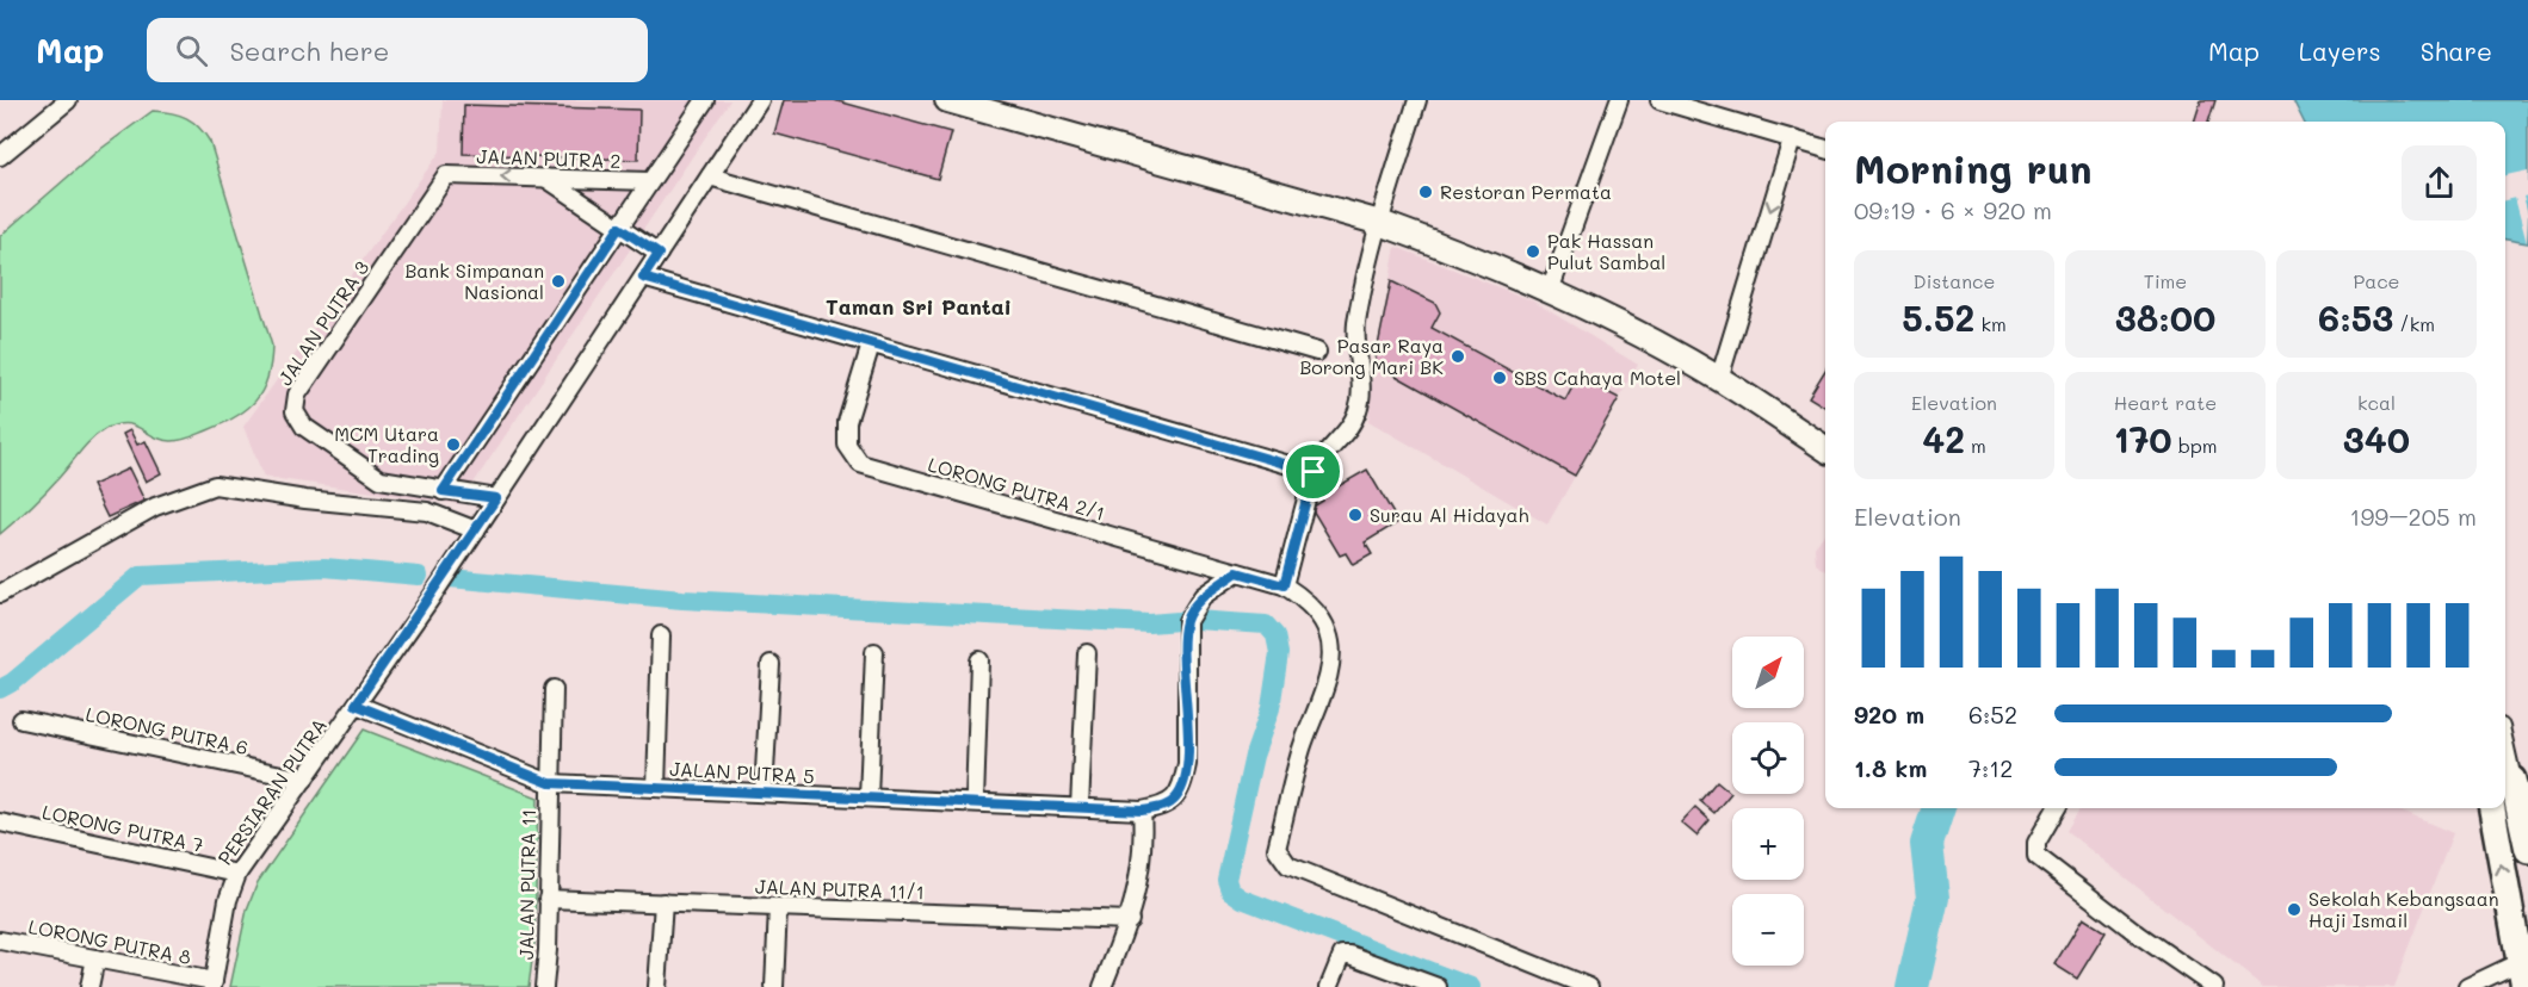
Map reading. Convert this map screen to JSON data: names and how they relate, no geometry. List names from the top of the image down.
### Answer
{
  "streets": {
    "street": [
      "JALAN PUTRA 2",
      "JALAN PUTRA 3",
      "LORONG PUTRA 2/1",
      "LORONG PUTRA 6",
      "JALAN PUTRA 5",
      "PERSIARAN PUTRA",
      "LORONG PUTRA 7",
      "JALAN PUTRA 11",
      "JALAN PUTRA 11/1",
      "LORONG PUTRA 8"
    ]
  },
  "crossings": [
    ["JALAN PUTRA 2", "JALAN PUTRA 3"],
    ["JALAN PUTRA 3", "PERSIARAN PUTRA"],
    ["LORONG PUTRA 6", "PERSIARAN PUTRA"],
    ["JALAN PUTRA 5", "PERSIARAN PUTRA"],
    ["JALAN PUTRA 5", "JALAN PUTRA 11"],
    ["PERSIARAN PUTRA", "LORONG PUTRA 7"],
    ["PERSIARAN PUTRA", "LORONG PUTRA 8"],
    ["JALAN PUTRA 11", "JALAN PUTRA 11/1"]
  ],
  "one_way": ["JALAN PUTRA 2"],
  "districts": ["Taman Sri Pantai"],
  "places": [
    "Restoran Permata",
    "Pak Hassan Pulut Sambal",
    "Bank Simpanan Nasional",
    "Pasar Raya Borong Mari BK",
    "SBS Cahaya Motel",
    "MCM Utara Trading",
    "Surau Al Hidayah",
    "Sekolah Kebangsaan Haji Ismail"
  ],
  "north": "top right",
  "page": {
    "header": "Map",
    "search": "Search here",
    "nav": ["Map", "Layers", "Share"],
    "heading": ["Morning run", "09:19 · 6 × 920 m"],
    "stats": [
      ["Distance", "5.52 km"],
      ["Time", "38:00"],
      ["Pace", "6:53 /km"],
      ["Elevation", "42 m"],
      ["Heart rate", "170 bpm"],
      ["kcal", "340"]
    ],
    "chart": ["Elevation", "199–205 m"],
    "map_buttons": ["+", "−"],
    "list": [
      {
        "name": "920 m",
        "note": "6:52"
      },
      {
        "name": "1.8 km",
        "note": "7:12"
      }
    ]
  }
}
